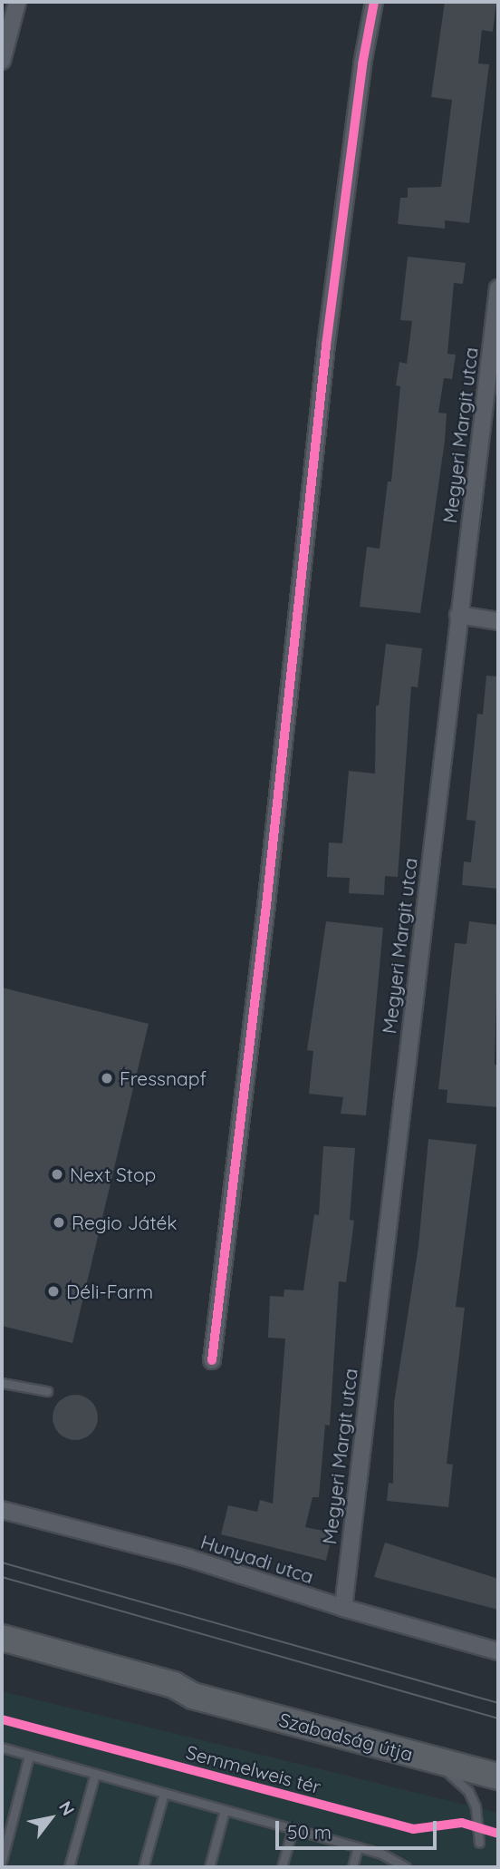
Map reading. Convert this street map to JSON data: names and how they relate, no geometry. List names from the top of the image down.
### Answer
{
  "streets": {
    "main road": ["Szabadság útja"],
    "street": ["Megyeri Margit utca", "Hunyadi utca"],
    "cycle path": ["Semmelweis tér"]
  },
  "crossings": [
    ["Megyeri Margit utca", "Hunyadi utca"]
  ],
  "places": [
    "Fressnapf",
    "Next Stop",
    "Regio Játék",
    "Déli-Farm"
  ],
  "scale_bar": "50 m",
  "north": "top right"
}
